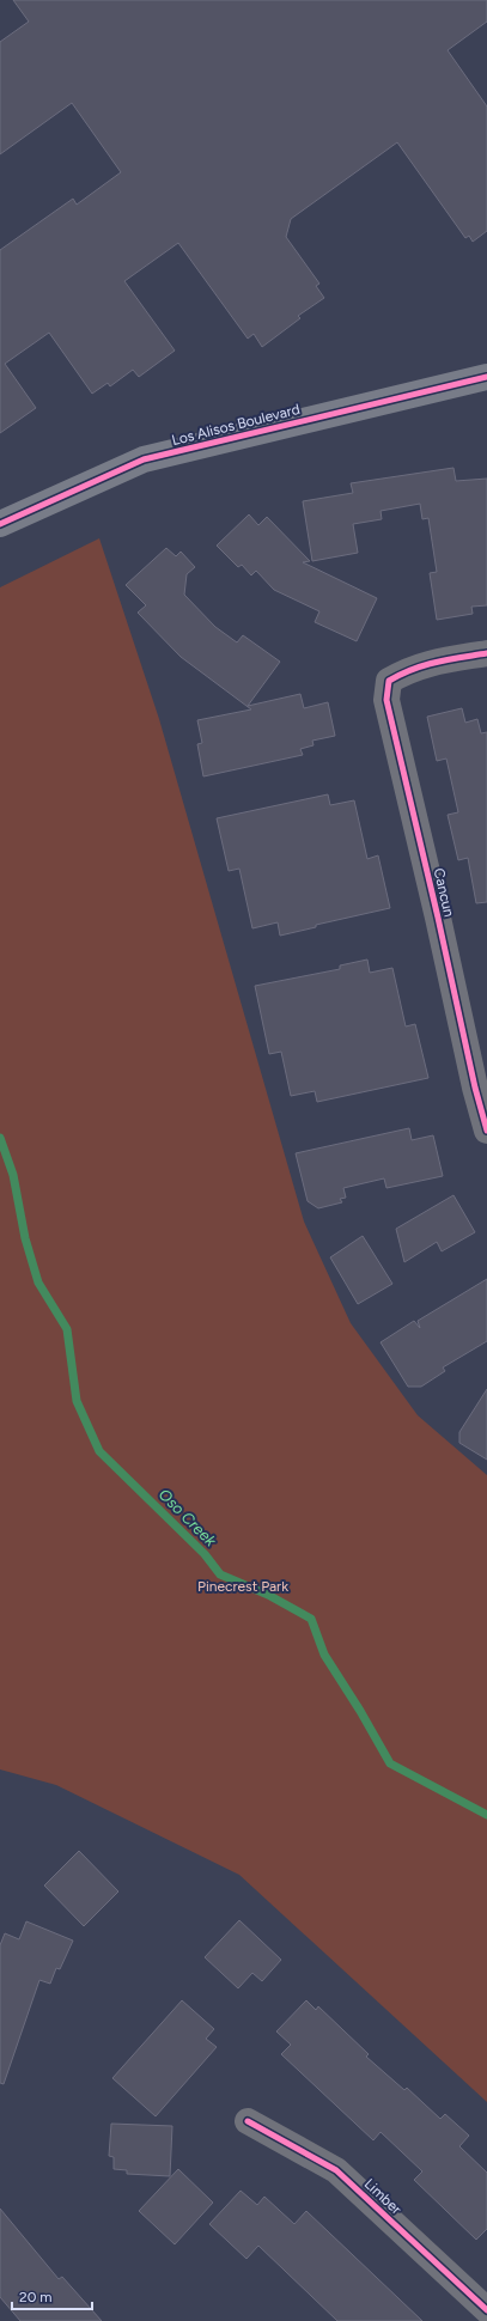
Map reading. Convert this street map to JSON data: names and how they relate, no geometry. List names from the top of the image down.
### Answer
{
  "streets": {
    "main road": ["Los Alisos Boulevard"],
    "street": ["Cancun", "Limber"]
  },
  "water": ["Oso Creek"],
  "parks": ["Pinecrest Park"],
  "scale_bar": "20 m"
}
